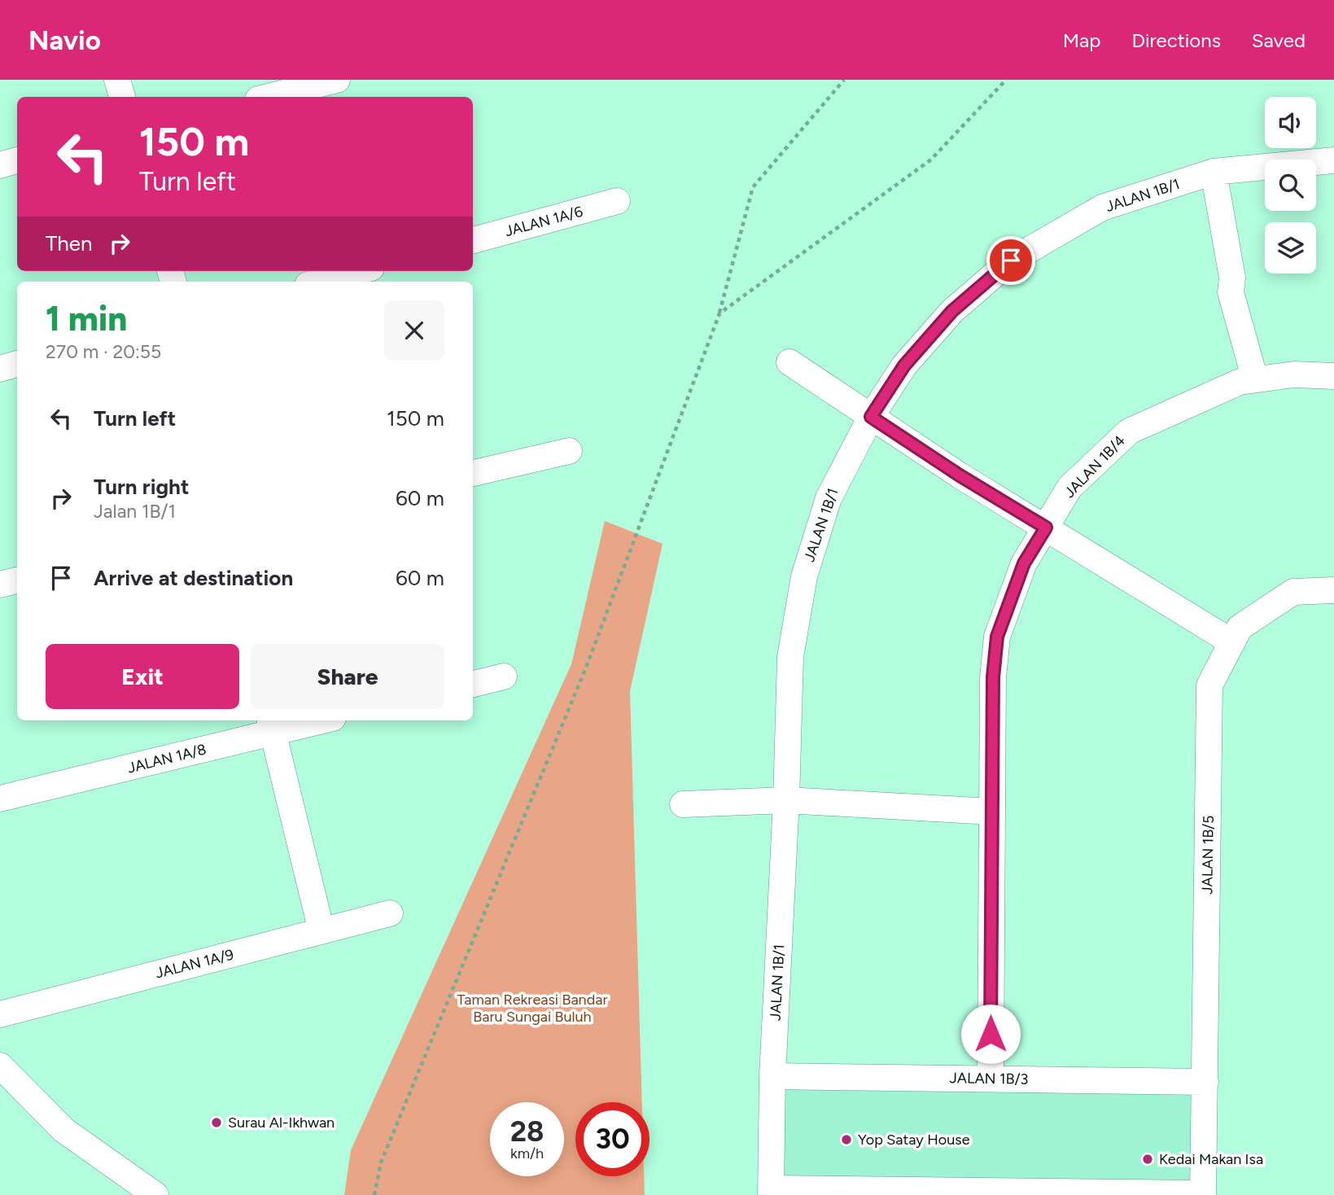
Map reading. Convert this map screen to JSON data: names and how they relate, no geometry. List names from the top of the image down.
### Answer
{
  "streets": {
    "street": [
      "JALAN 1B/1",
      "JALAN 1A/6",
      "JALAN 1B/4",
      "JALAN 1A/8",
      "JALAN 1B/5",
      "JALAN 1A/9",
      "JALAN 1B/3"
    ]
  },
  "crossings": [
    ["JALAN 1B/1", "JALAN 1B/3"],
    ["JALAN 1B/4", "JALAN 1B/3"],
    ["JALAN 1B/5", "JALAN 1B/3"]
  ],
  "parks": ["Taman Rekreasi Bandar Baru Sungai Buluh"],
  "places": ["Surau Al-Ikhwan", "Yop Satay House", "Kedai Makan Isa"],
  "page": {
    "header": "Navio",
    "nav": ["Map", "Directions", "Saved"],
    "turn": ["150 m", "Turn left"],
    "then": "Then",
    "heading": ["1 min", "270 m · 20:55"],
    "list": [
      {
        "name": "Turn left",
        "value": "150 m"
      },
      {
        "name": "Turn right",
        "note": "Jalan 1B/1",
        "value": "60 m"
      },
      {
        "name": "Arrive at destination",
        "value": "60 m"
      }
    ],
    "buttons": ["Exit", "Share"],
    "speed": "28 km/h",
    "limit": "30"
  }
}
